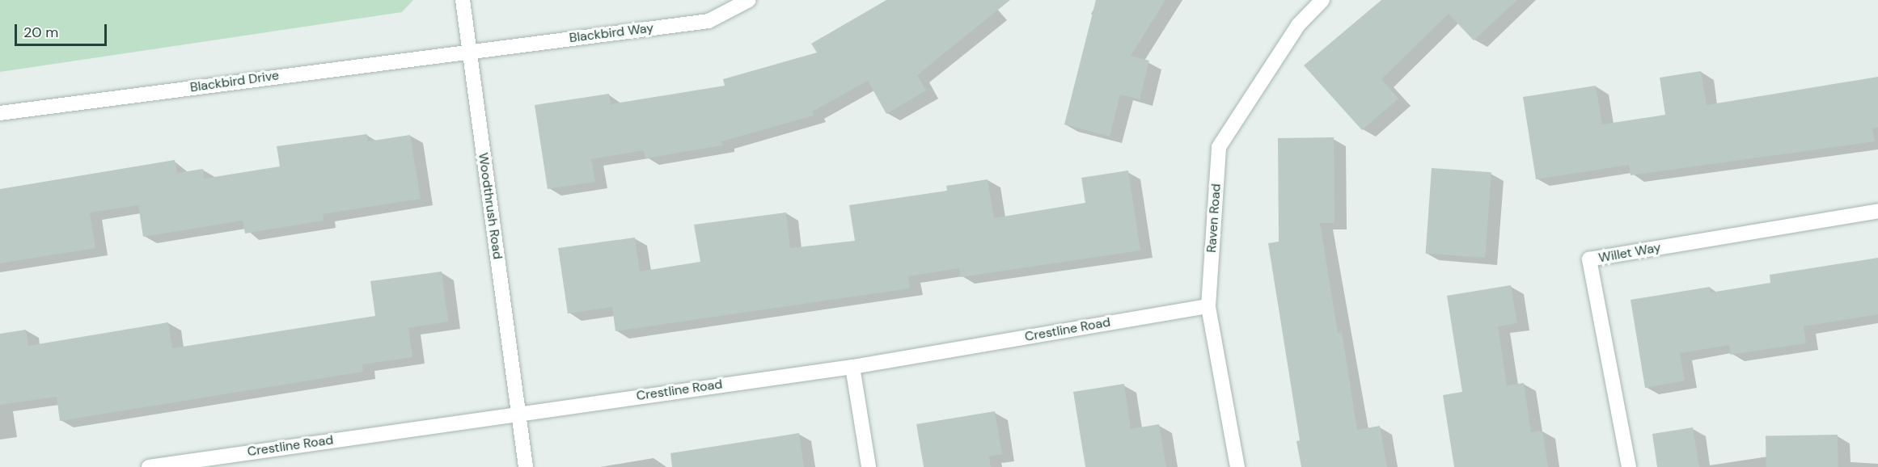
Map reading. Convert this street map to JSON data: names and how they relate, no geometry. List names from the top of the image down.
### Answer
{
  "streets": {
    "street": [
      "Blackbird Way",
      "Blackbird Drive",
      "Woodthrush Road",
      "Raven Road",
      "Willet Way",
      "Crestline Road"
    ]
  },
  "crossings": [
    ["Blackbird Way", "Blackbird Drive"],
    ["Blackbird Way", "Woodthrush Road"],
    ["Blackbird Drive", "Woodthrush Road"],
    ["Woodthrush Road", "Crestline Road"],
    ["Raven Road", "Crestline Road"]
  ],
  "scale_bar": "20 m"
}
